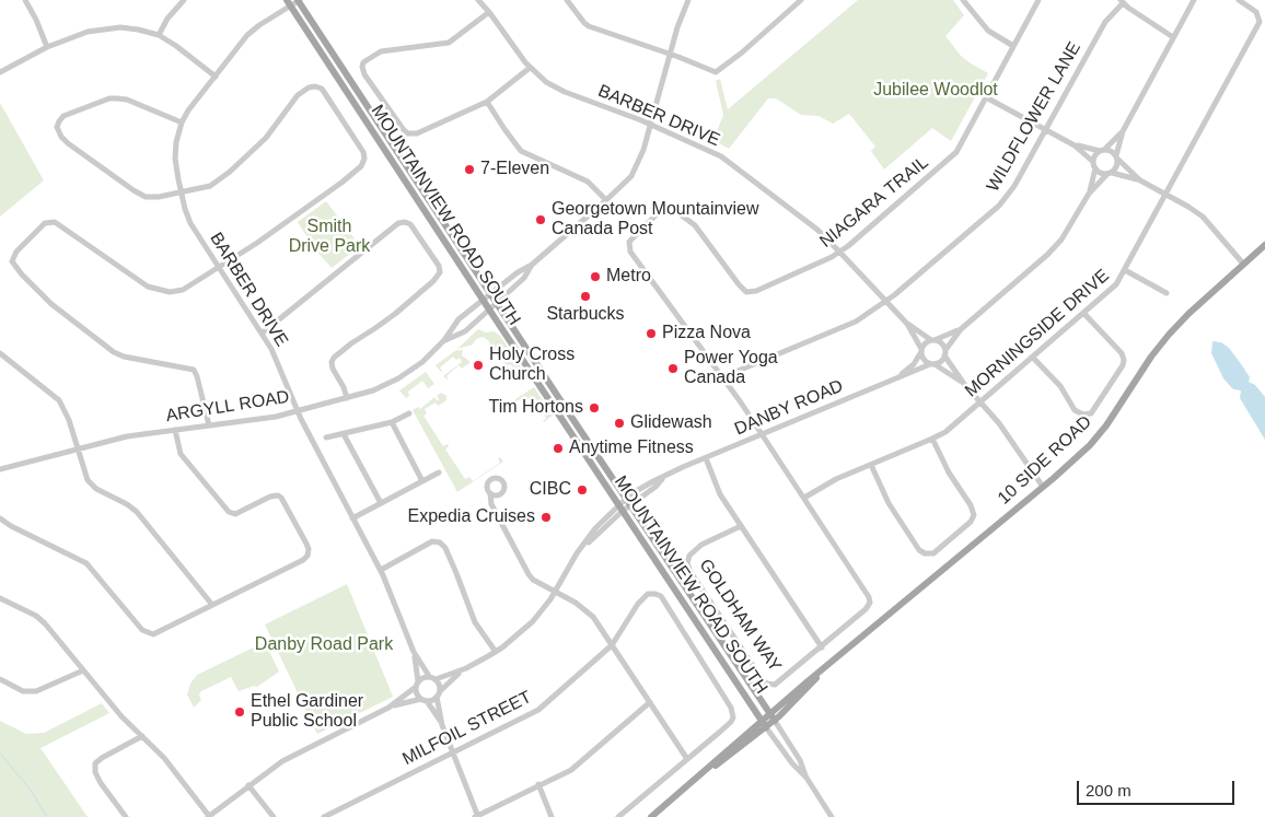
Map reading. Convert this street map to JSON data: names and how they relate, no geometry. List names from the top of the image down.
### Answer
{
  "streets": {
    "main road": ["MOUNTAINVIEW ROAD SOUTH", "10 SIDE ROAD"],
    "street": [
      "BARBER DRIVE",
      "WILDFLOWER LANE",
      "NIAGARA TRAIL",
      "MORNINGSIDE DRIVE",
      "ARGYLL ROAD",
      "DANBY ROAD",
      "GOLDHAM WAY",
      "MILFOIL STREET"
    ]
  },
  "crossings": [
    ["BARBER DRIVE", "WILDFLOWER LANE"],
    ["BARBER DRIVE", "NIAGARA TRAIL"],
    ["BARBER DRIVE", "MOUNTAINVIEW ROAD SOUTH"],
    ["BARBER DRIVE", "ARGYLL ROAD"],
    ["BARBER DRIVE", "DANBY ROAD"],
    ["WILDFLOWER LANE", "NIAGARA TRAIL"],
    ["NIAGARA TRAIL", "DANBY ROAD"],
    ["NIAGARA TRAIL", "GOLDHAM WAY"],
    ["MOUNTAINVIEW ROAD SOUTH", "ARGYLL ROAD"],
    ["MOUNTAINVIEW ROAD SOUTH", "DANBY ROAD"],
    ["MOUNTAINVIEW ROAD SOUTH", "10 SIDE ROAD"],
    ["MORNINGSIDE DRIVE", "GOLDHAM WAY"],
    ["DANBY ROAD", "GOLDHAM WAY"]
  ],
  "parks": ["Jubilee Woodlot", "Smith Drive Park", "Danby Road Park"],
  "places": [
    "7-Eleven",
    "Georgetown Mountainview Canada Post",
    "Metro",
    "Starbucks",
    "Pizza Nova",
    "Holy Cross Church",
    "Power Yoga Canada",
    "Tim Hortons",
    "Glidewash",
    "Anytime Fitness",
    "CIBC",
    "Expedia Cruises",
    "Ethel Gardiner Public School"
  ],
  "scale_bar": "200 m"
}
